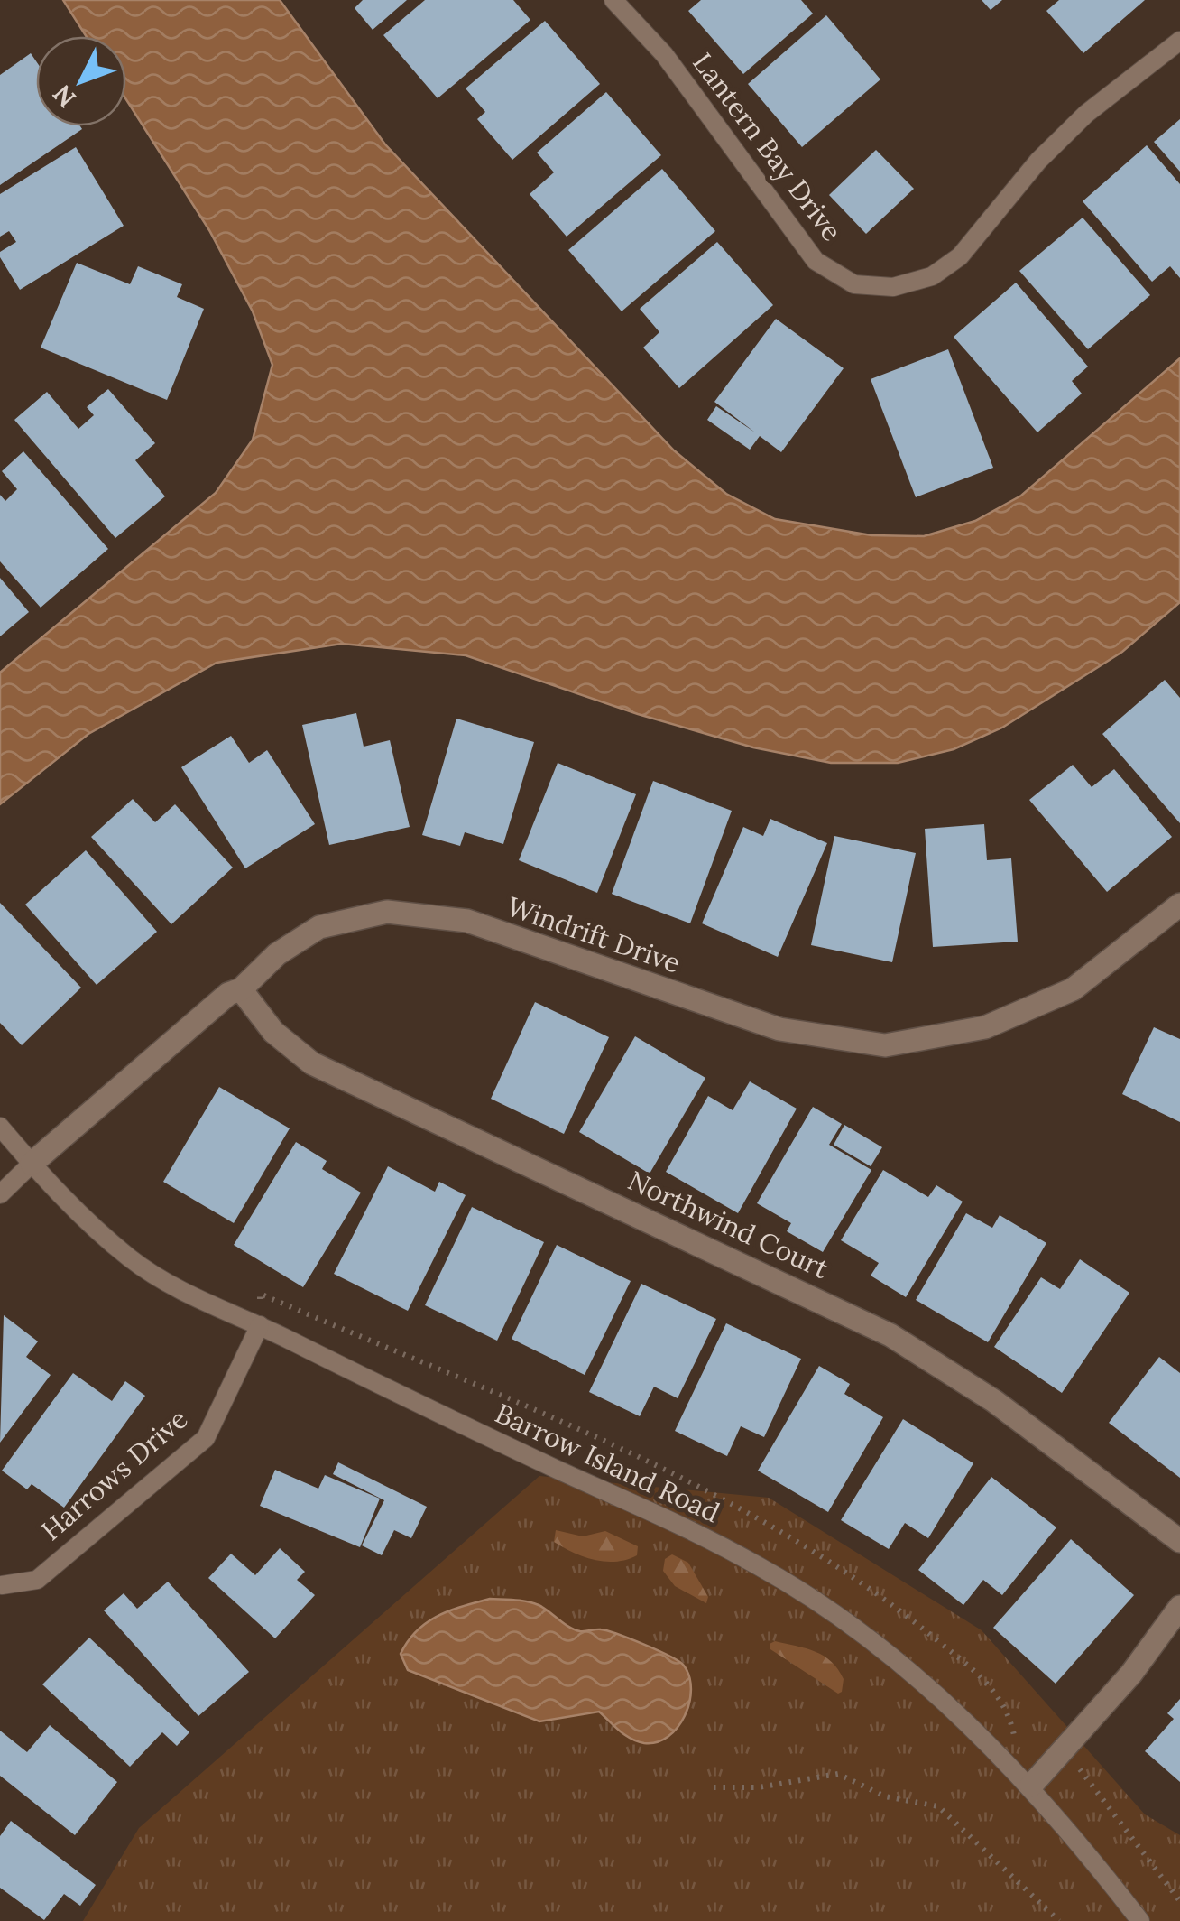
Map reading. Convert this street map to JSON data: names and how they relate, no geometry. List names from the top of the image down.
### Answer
{
  "streets": {
    "street": ["Windrift Drive", "Northwind Court"],
    "lane": ["Lantern Bay Drive", "Barrow Island Road", "Harrows Drive"]
  },
  "crossings": [
    ["Windrift Drive", "Northwind Court"],
    ["Windrift Drive", "Barrow Island Road"],
    ["Barrow Island Road", "Harrows Drive"]
  ],
  "north": "bottom left"
}
